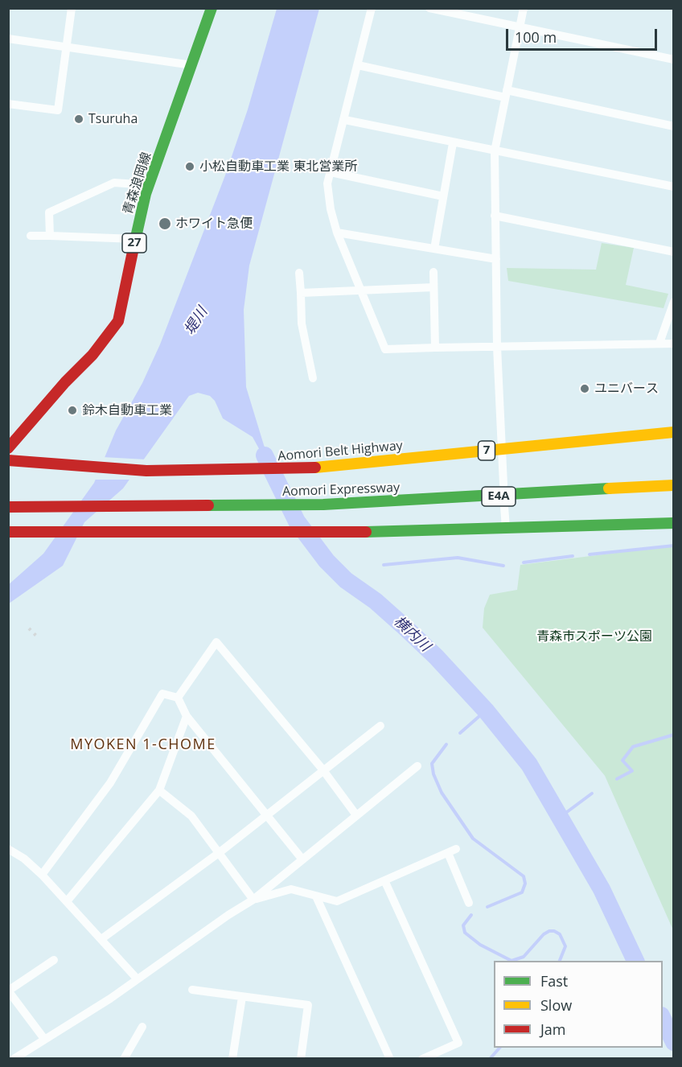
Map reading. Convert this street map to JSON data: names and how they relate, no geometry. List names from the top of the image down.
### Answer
{
  "streets": {
    "main road": [
      "青森浪岡線",
      "27",
      "7",
      "Aomori Belt Highway",
      "Aomori Expressway",
      "E4A"
    ]
  },
  "districts": ["MYOKEN 1-CHOME"],
  "water": ["堤川", "横内川"],
  "parks": ["青森市スポーツ公園"],
  "places": [
    "Tsuruha",
    "小松自動車工業 東北営業所",
    "ホワイト急便",
    "ユニバース",
    "鈴木自動車工業"
  ],
  "legend": ["Fast", "Slow", "Jam"],
  "scale_bar": "100 m"
}
